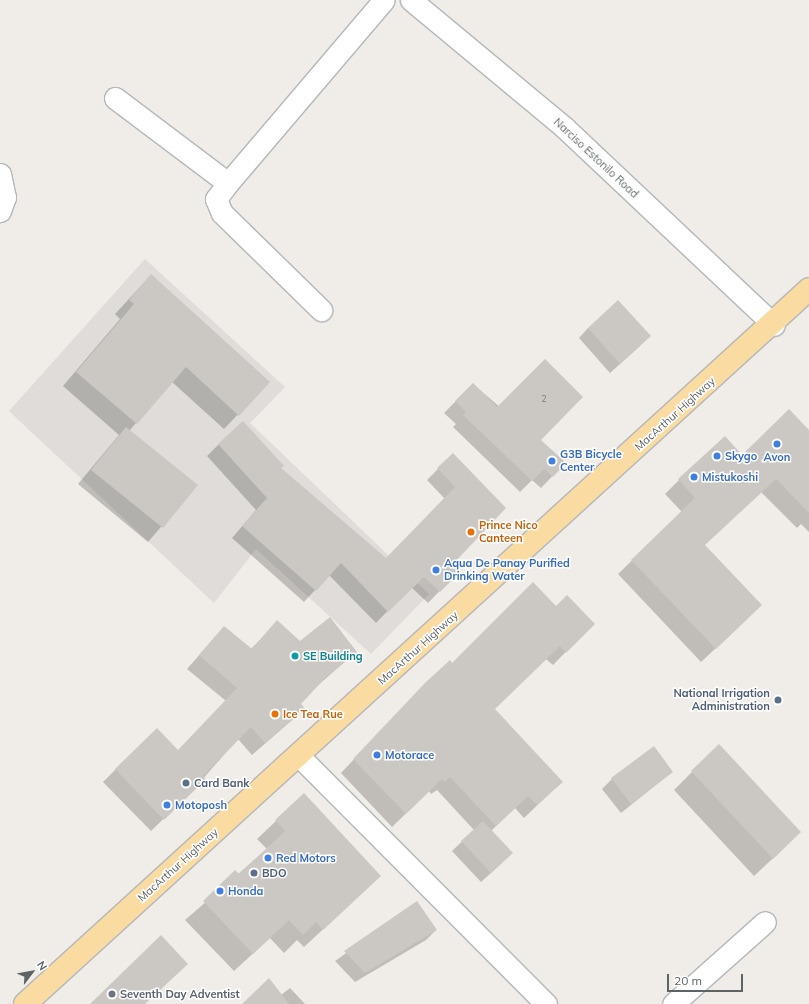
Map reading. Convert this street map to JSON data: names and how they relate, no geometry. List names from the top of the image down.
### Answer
{
  "streets": {
    "highway": ["MacArthur Highway"],
    "street": ["Narciso Estonilo Road"]
  },
  "crossings": [
    ["Narciso Estonilo Road", "MacArthur Highway"]
  ],
  "places": [
    "Avon",
    "Skygo",
    "G3B Bicycle Center",
    "Mistukoshi",
    "Prince Nico Canteen",
    "Aqua De Panay Purified Drinking Water",
    "SE Building",
    "National Irrigation Administration",
    "Ice Tea Rue",
    "Motorace",
    "Card Bank",
    "Motoposh",
    "Red Motors",
    "BDO",
    "Honda",
    "Seventh Day Adventist"
  ],
  "house_numbers": ["2"],
  "scale_bar": "20 m",
  "north": "top right"
}
